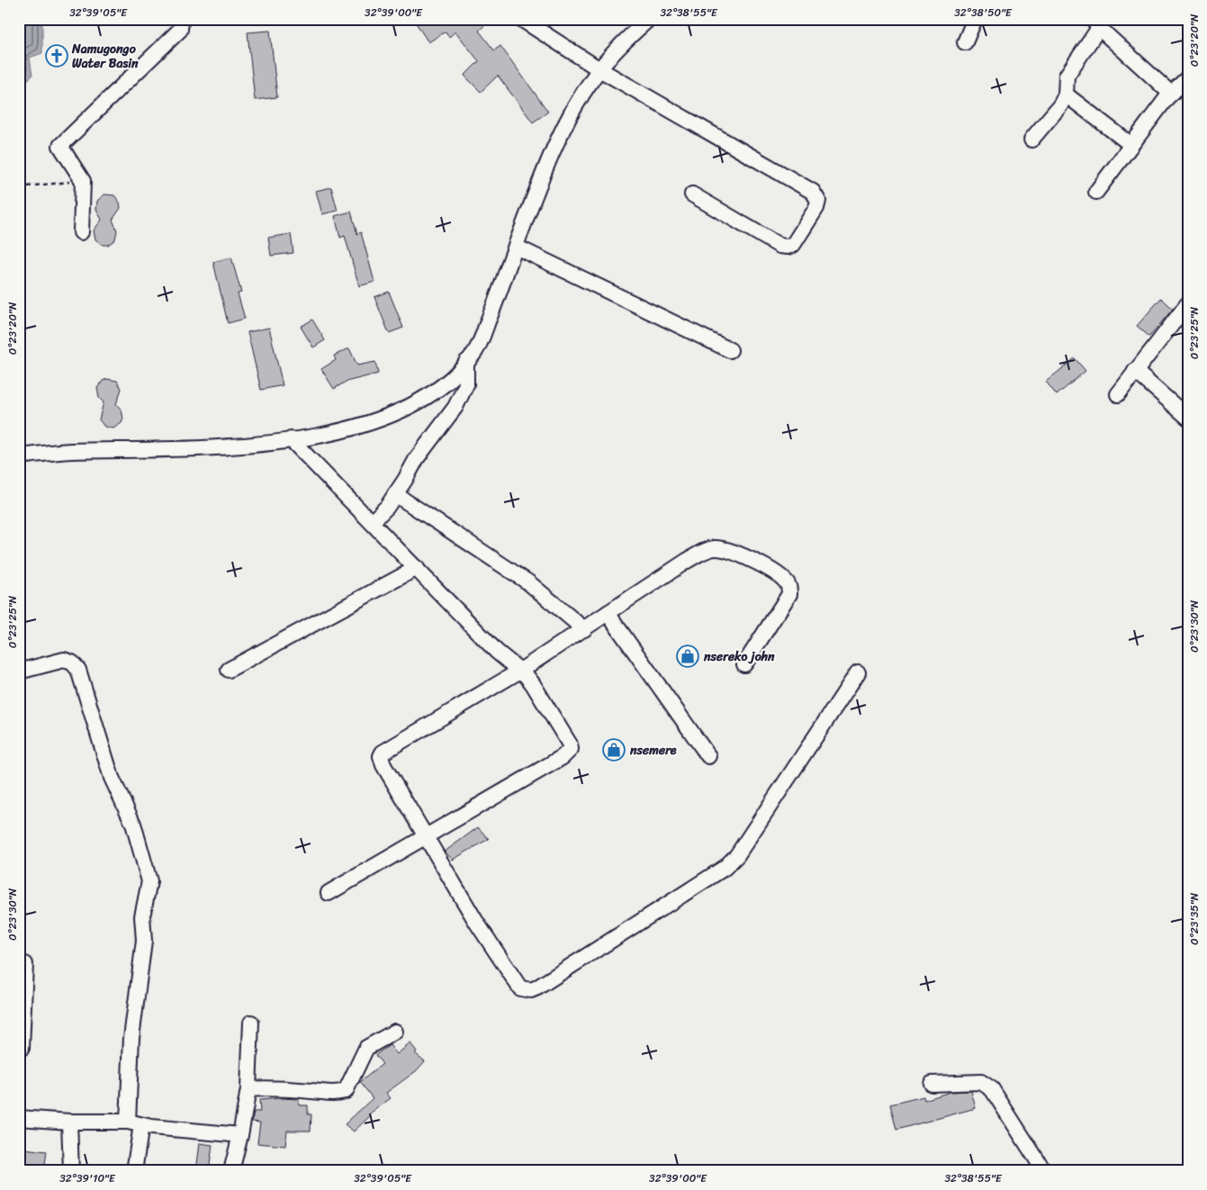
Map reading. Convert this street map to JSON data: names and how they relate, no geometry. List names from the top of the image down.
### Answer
{
  "places": {
    "church": ["Namugongo Water Basin"],
    "shop": ["nsereko john", "nsemere"]
  },
  "coordinates": [
    "32°39'05\"E",
    "32°39'00\"E",
    "32°38'55\"E",
    "32°38'50\"E",
    "0°23'20\"N",
    "0°23'25\"N",
    "0°23'30\"N",
    "0°23'35\"N",
    "32°39'10\"E"
  ]
}
